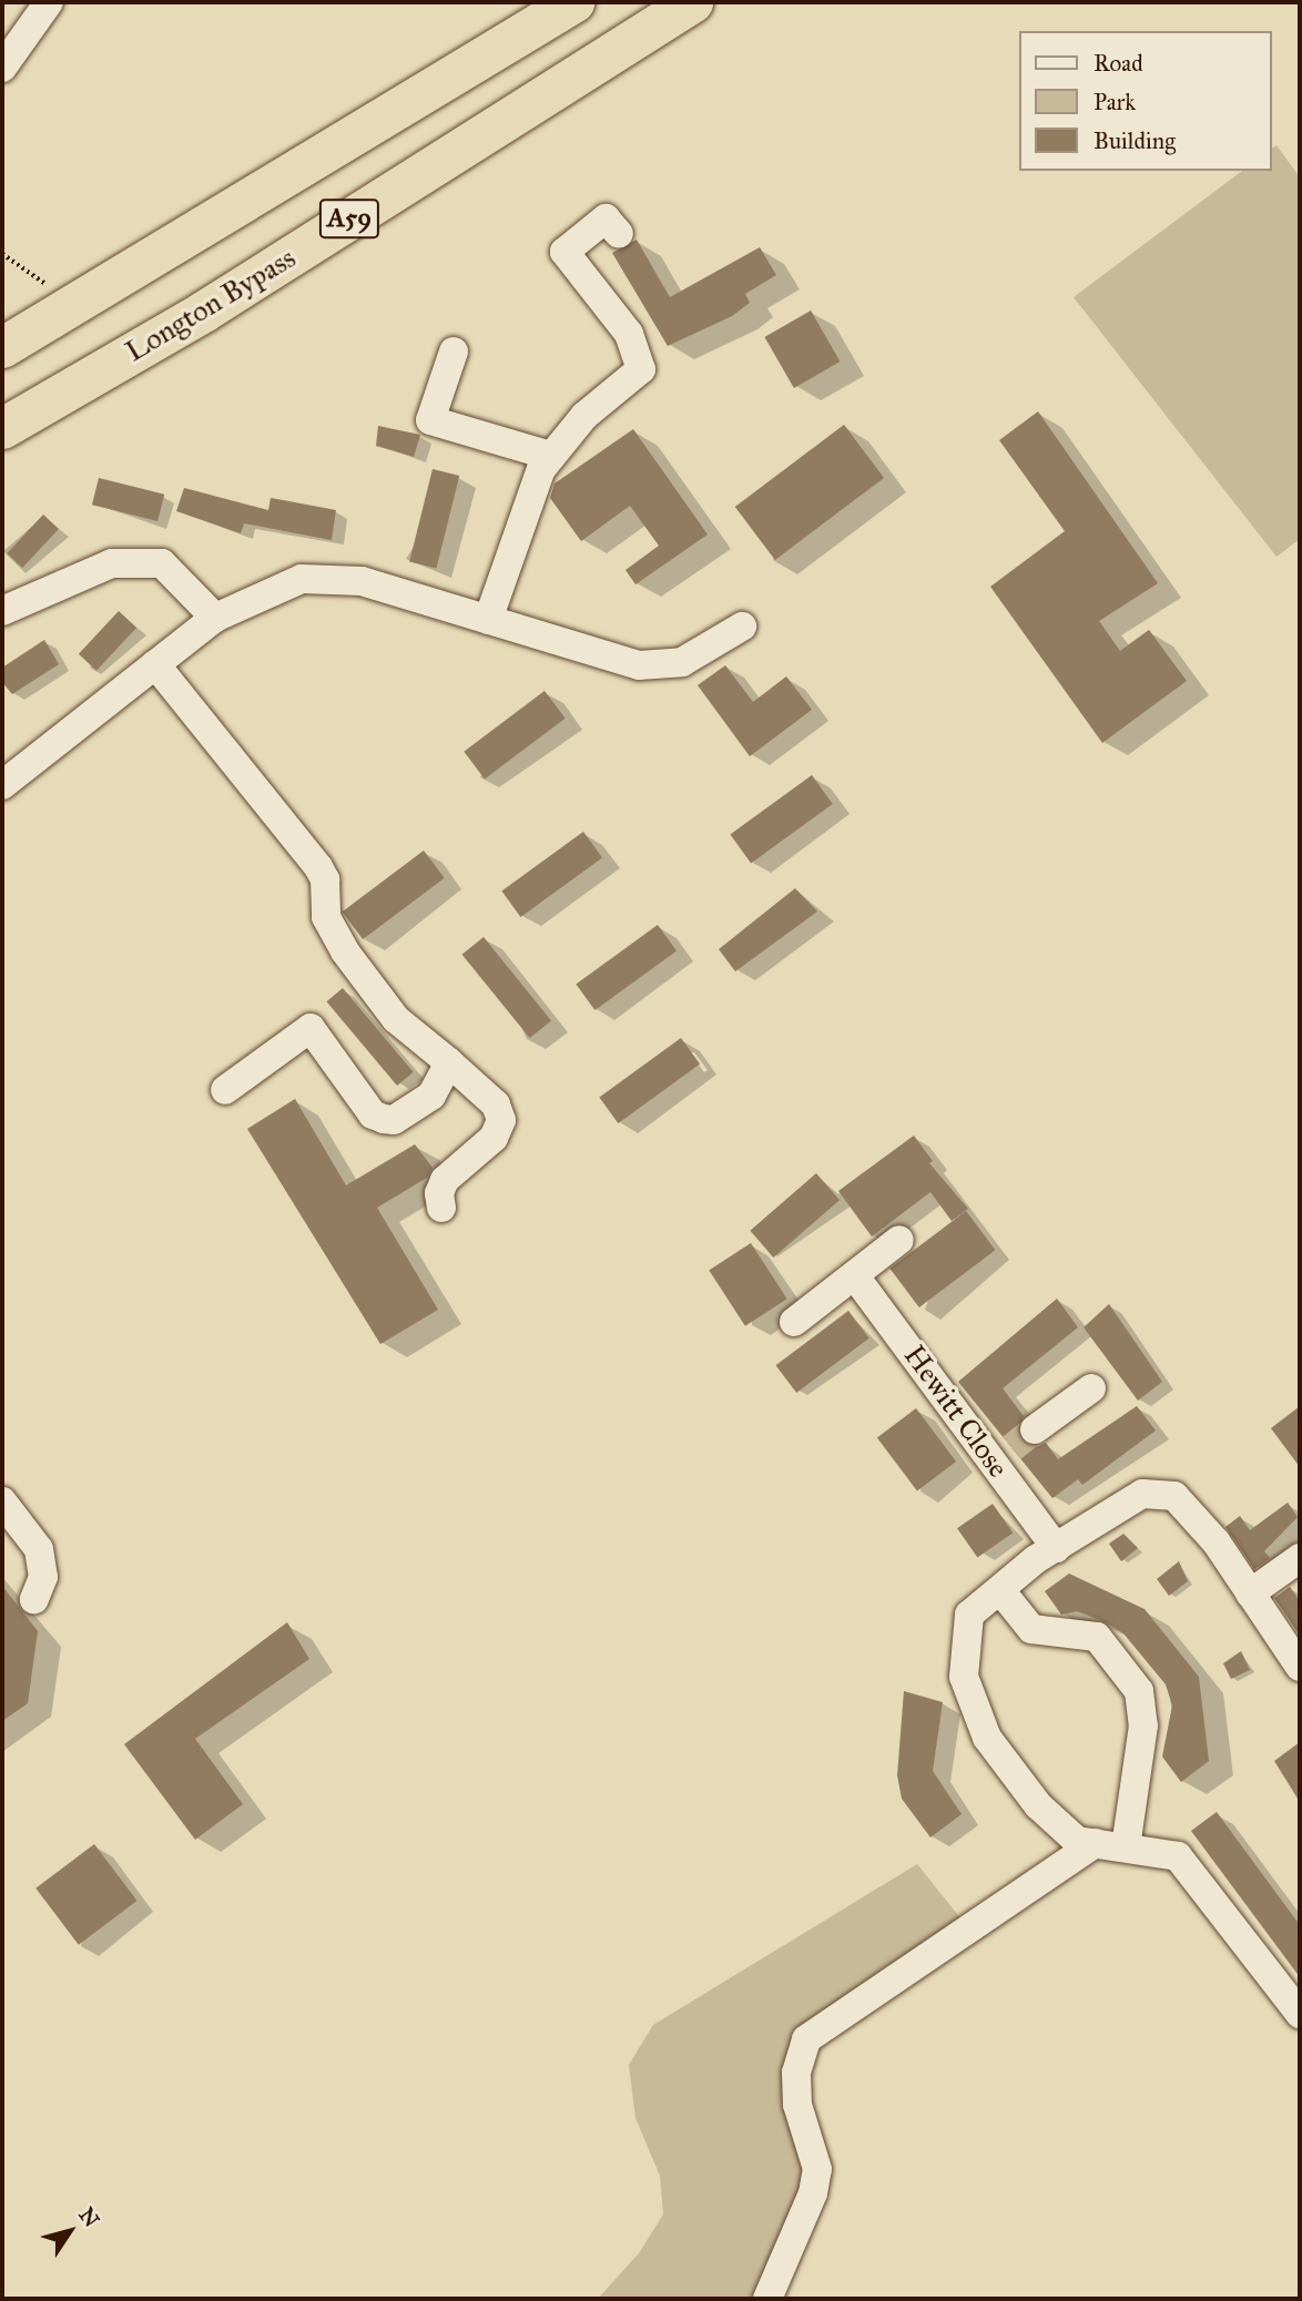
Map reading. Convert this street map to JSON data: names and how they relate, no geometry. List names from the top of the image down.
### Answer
{
  "streets": {
    "highway": ["A59", "Longton Bypass"],
    "street": ["Hewitt Close"]
  },
  "legend": ["Road", "Park", "Building"],
  "north": "top right"
}
